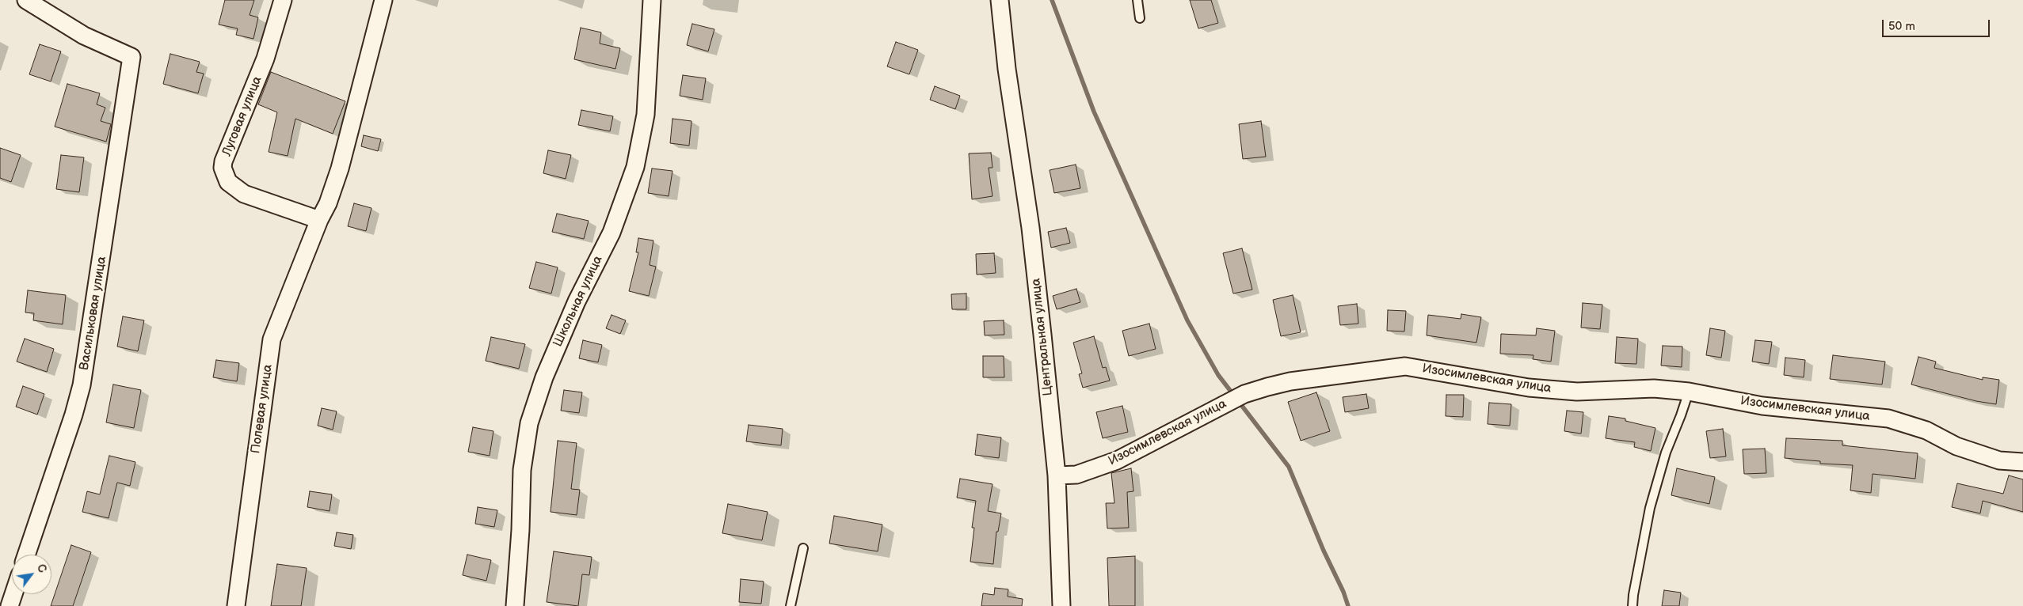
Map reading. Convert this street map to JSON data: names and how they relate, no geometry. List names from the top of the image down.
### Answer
{
  "streets": {
    "street": [
      "Луговая улица",
      "Школьная улица",
      "Васильковая улица",
      "Центральная улица",
      "Изосимлевская улица",
      "Полевая улица"
    ]
  },
  "crossings": [
    ["Луговая улица", "Полевая улица"],
    ["Центральная улица", "Изосимлевская улица"]
  ],
  "scale_bar": "50 m",
  "north": "top right"
}
